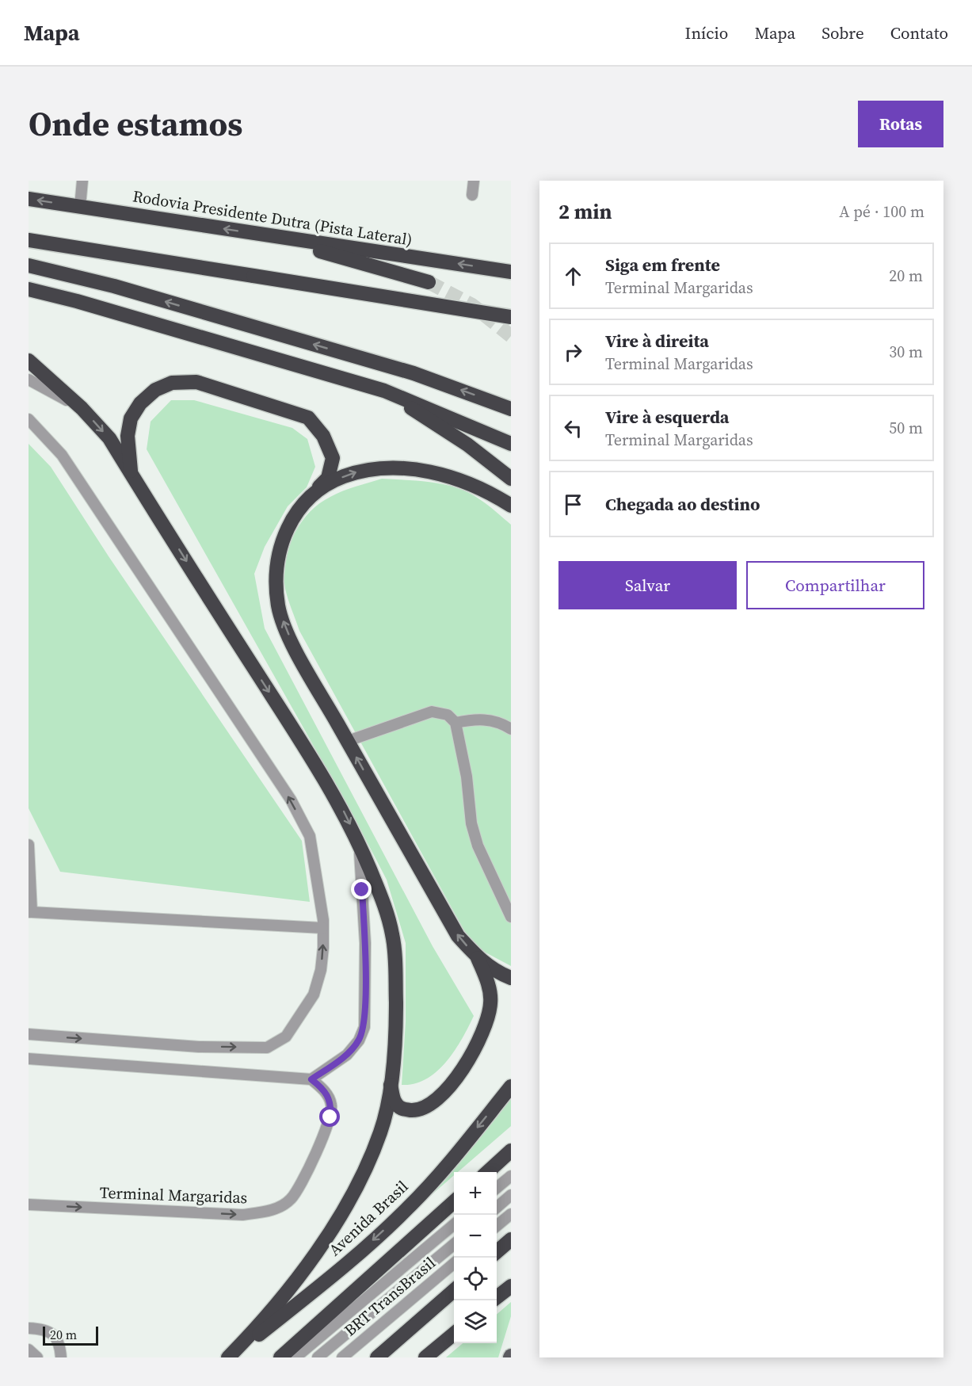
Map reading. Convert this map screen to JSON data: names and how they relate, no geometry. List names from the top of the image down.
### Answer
{
  "streets": {
    "highway": ["Rodovia Presidente Dutra (Pista Lateral)", "Avenida Brasil"],
    "lane": ["Terminal Margaridas", "BRT TransBrasil"]
  },
  "scale_bar": "20 m",
  "page": {
    "header": "Mapa",
    "nav": [
      "Início",
      "Mapa",
      "Sobre",
      "Contato"
    ],
    "title": "Onde estamos",
    "buttons": [
      "Rotas",
      ["Salvar", "Compartilhar"]
    ],
    "heading": ["2 min", "A pé · 100 m"],
    "list": [
      ["Siga em frente", "Terminal Margaridas", "20 m"],
      ["Vire à direita", "Terminal Margaridas", "30 m"],
      ["Vire à esquerda", "Terminal Margaridas", "50 m"],
      "Chegada ao destino"
    ],
    "map_buttons": ["+", "−"],
    "scale": "20 m"
  }
}
